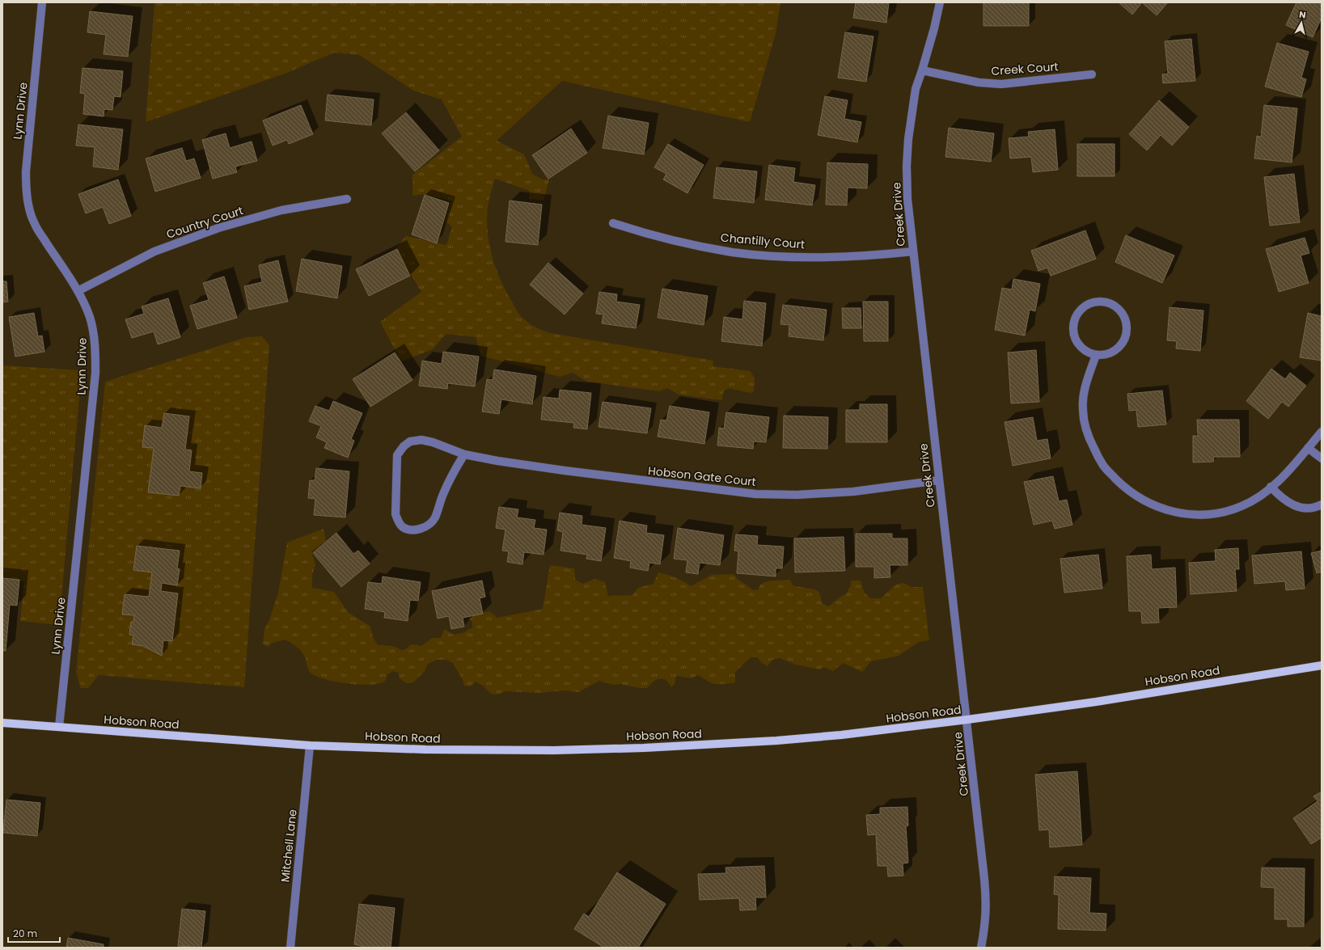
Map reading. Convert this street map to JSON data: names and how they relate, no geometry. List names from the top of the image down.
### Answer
{
  "streets": {
    "main road": ["Hobson Road"],
    "street": [
      "Creek Court",
      "Lynn Drive",
      "Creek Drive",
      "Country Court",
      "Chantilly Court",
      "Hobson Gate Court",
      "Mitchell Lane"
    ]
  },
  "crossings": [
    ["Creek Court", "Creek Drive"],
    ["Lynn Drive", "Country Court"],
    ["Lynn Drive", "Hobson Road"],
    ["Creek Drive", "Chantilly Court"],
    ["Creek Drive", "Hobson Gate Court"],
    ["Creek Drive", "Hobson Road"],
    ["Hobson Road", "Mitchell Lane"]
  ],
  "scale_bar": "20 m",
  "north": "top"
}
